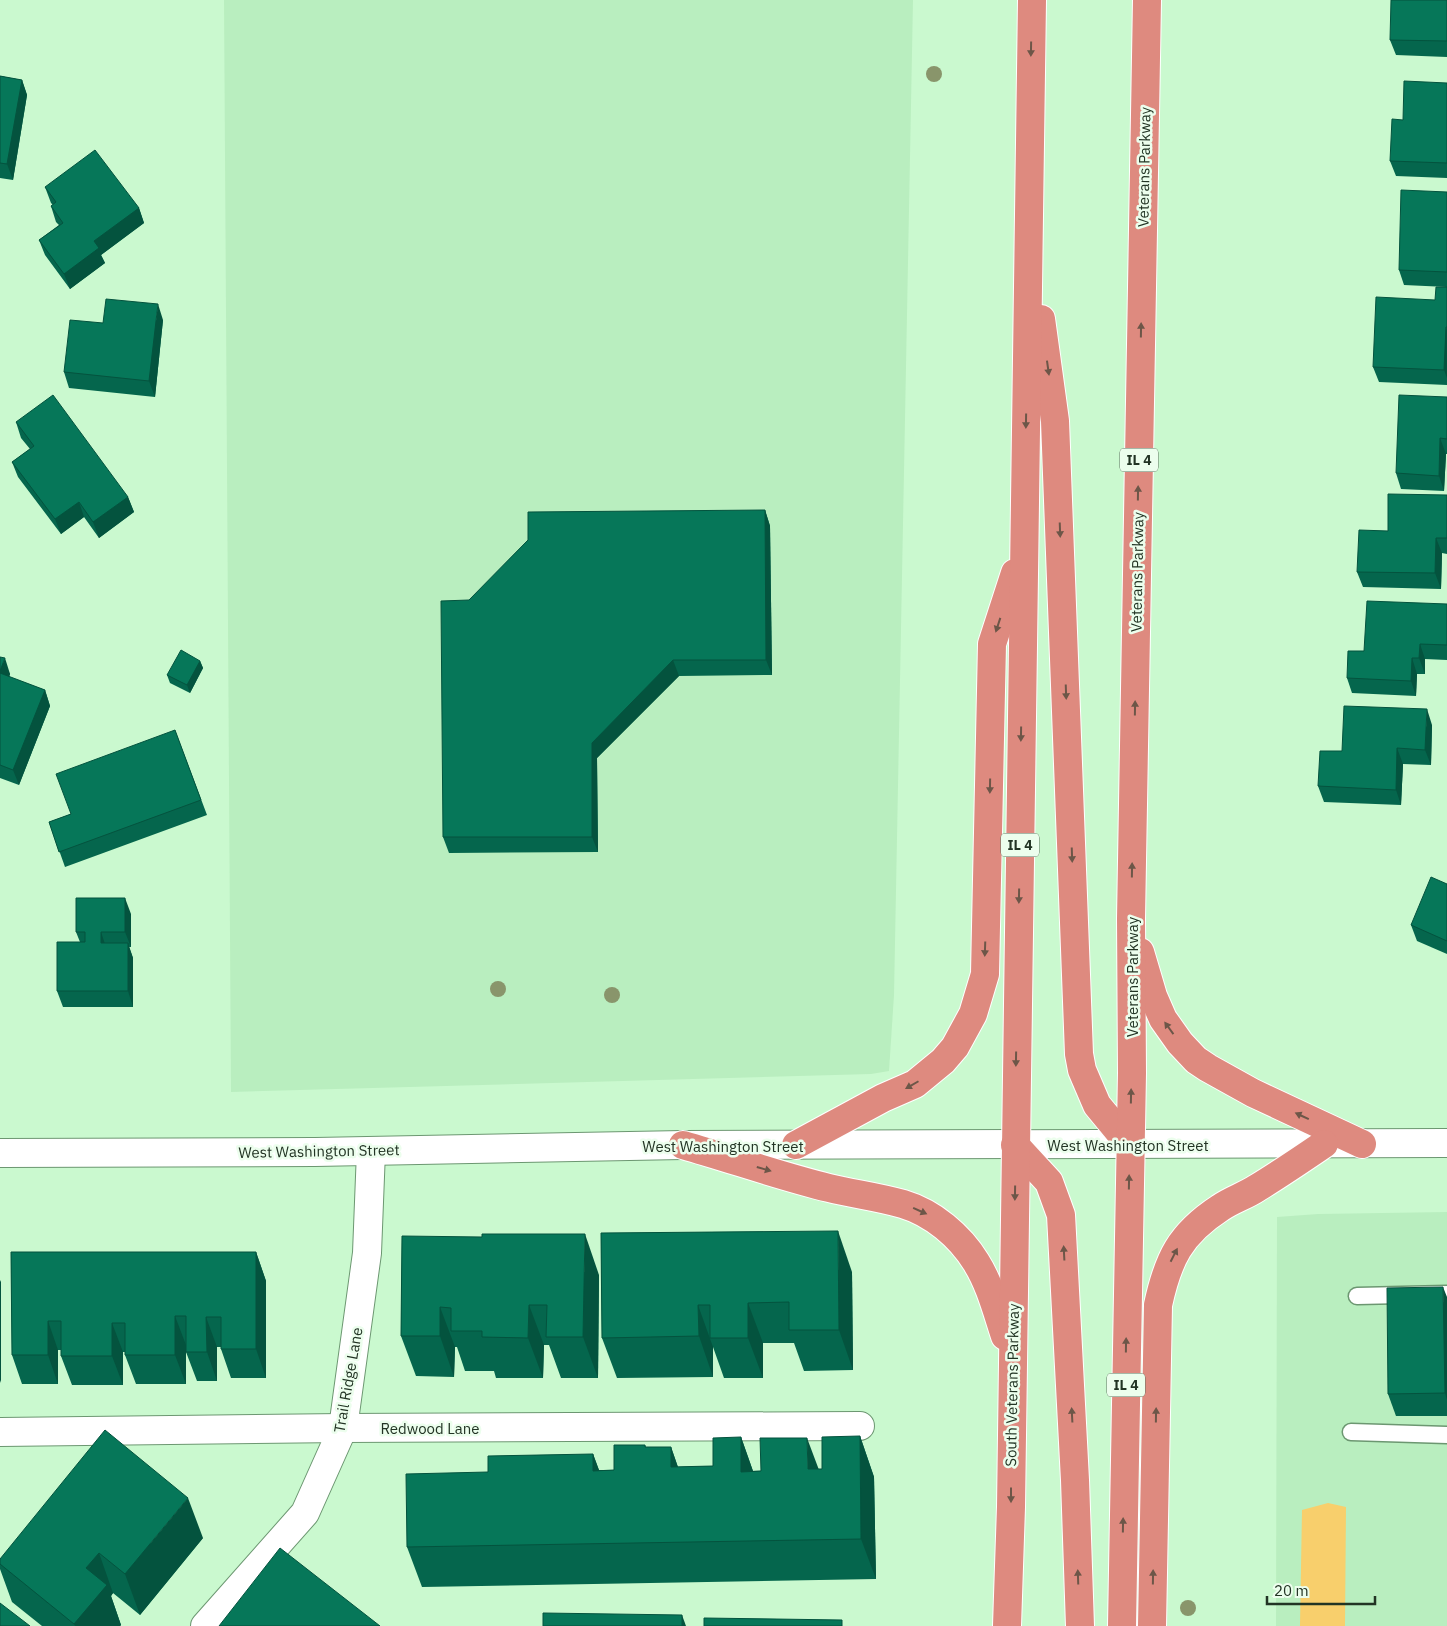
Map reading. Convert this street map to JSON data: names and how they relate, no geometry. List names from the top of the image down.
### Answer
{
  "streets": {
    "highway": ["Veterans Parkway", "IL 4", "South Veterans Parkway"],
    "street": ["West Washington Street", "Trail Ridge Lane", "Redwood Lane"]
  },
  "crossings": [
    ["Veterans Parkway", "IL 4"],
    ["Veterans Parkway", "West Washington Street"],
    ["IL 4", "West Washington Street"],
    ["IL 4", "South Veterans Parkway"],
    ["West Washington Street", "Trail Ridge Lane"],
    ["West Washington Street", "South Veterans Parkway"],
    ["Trail Ridge Lane", "Redwood Lane"]
  ],
  "scale_bar": "20 m"
}
